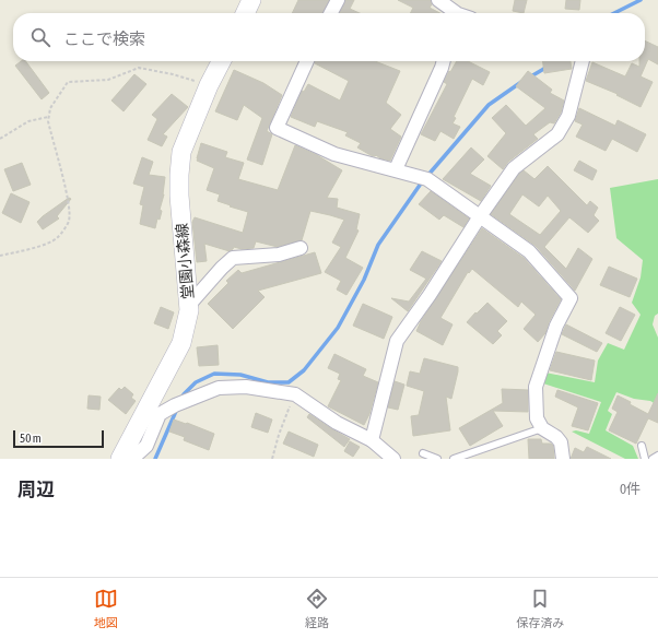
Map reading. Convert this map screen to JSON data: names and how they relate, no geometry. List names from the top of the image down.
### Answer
{
  "streets": {
    "main road": ["堂園小森線"]
  },
  "scale_bar": "50 m",
  "page": {
    "search": "ここで検索",
    "scale": "50 m",
    "heading": ["周辺", "0件"],
    "nav": ["地図", "経路", "保存済み"]
  }
}
